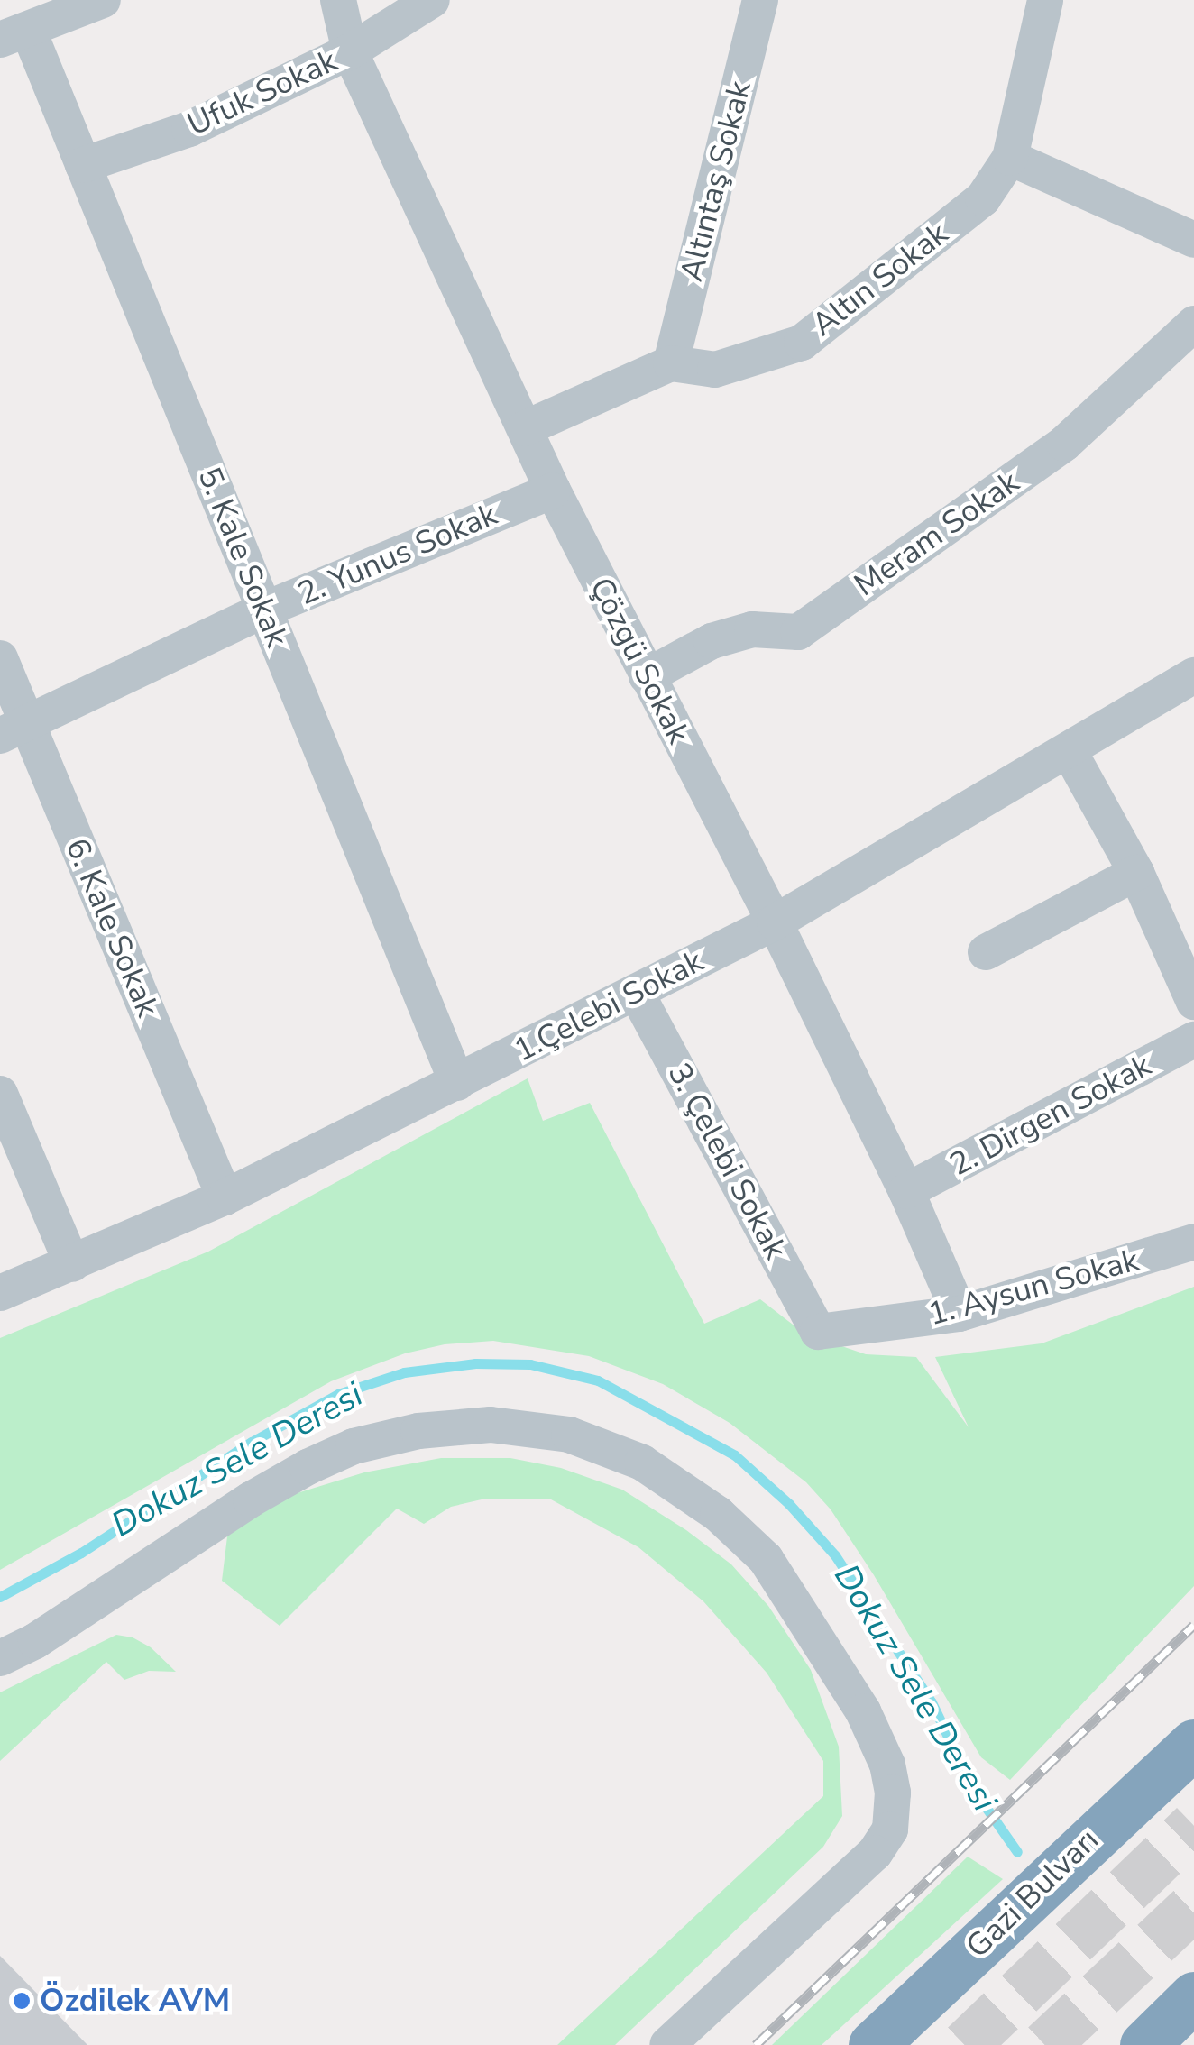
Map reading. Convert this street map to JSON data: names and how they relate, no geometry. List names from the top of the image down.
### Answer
{
  "streets": {
    "highway": ["Gazi Bulvarı"],
    "street": [
      "Ufuk Sokak",
      "Altıntaş Sokak",
      "Altın Sokak",
      "Meram Sokak",
      "2. Yunus Sokak",
      "5. Kale Sokak",
      "Çözgü Sokak",
      "6. Kale Sokak",
      "1.Çelebi Sokak",
      "2. Dirgen Sokak",
      "3. Çelebi Sokak",
      "1. Aysun Sokak"
    ]
  },
  "crossings": [
    ["Ufuk Sokak", "5. Kale Sokak"],
    ["Ufuk Sokak", "Çözgü Sokak"],
    ["Altıntaş Sokak", "Altın Sokak"],
    ["Meram Sokak", "Çözgü Sokak"],
    ["2. Yunus Sokak", "5. Kale Sokak"],
    ["2. Yunus Sokak", "Çözgü Sokak"],
    ["2. Yunus Sokak", "6. Kale Sokak"],
    ["5. Kale Sokak", "1.Çelebi Sokak"],
    ["Çözgü Sokak", "1.Çelebi Sokak"],
    ["Çözgü Sokak", "2. Dirgen Sokak"],
    ["Çözgü Sokak", "1. Aysun Sokak"],
    ["6. Kale Sokak", "1.Çelebi Sokak"],
    ["1.Çelebi Sokak", "3. Çelebi Sokak"],
    ["3. Çelebi Sokak", "1. Aysun Sokak"]
  ],
  "water": ["Dokuz Sele Deresi"],
  "places": ["Özdilek AVM"]
}
